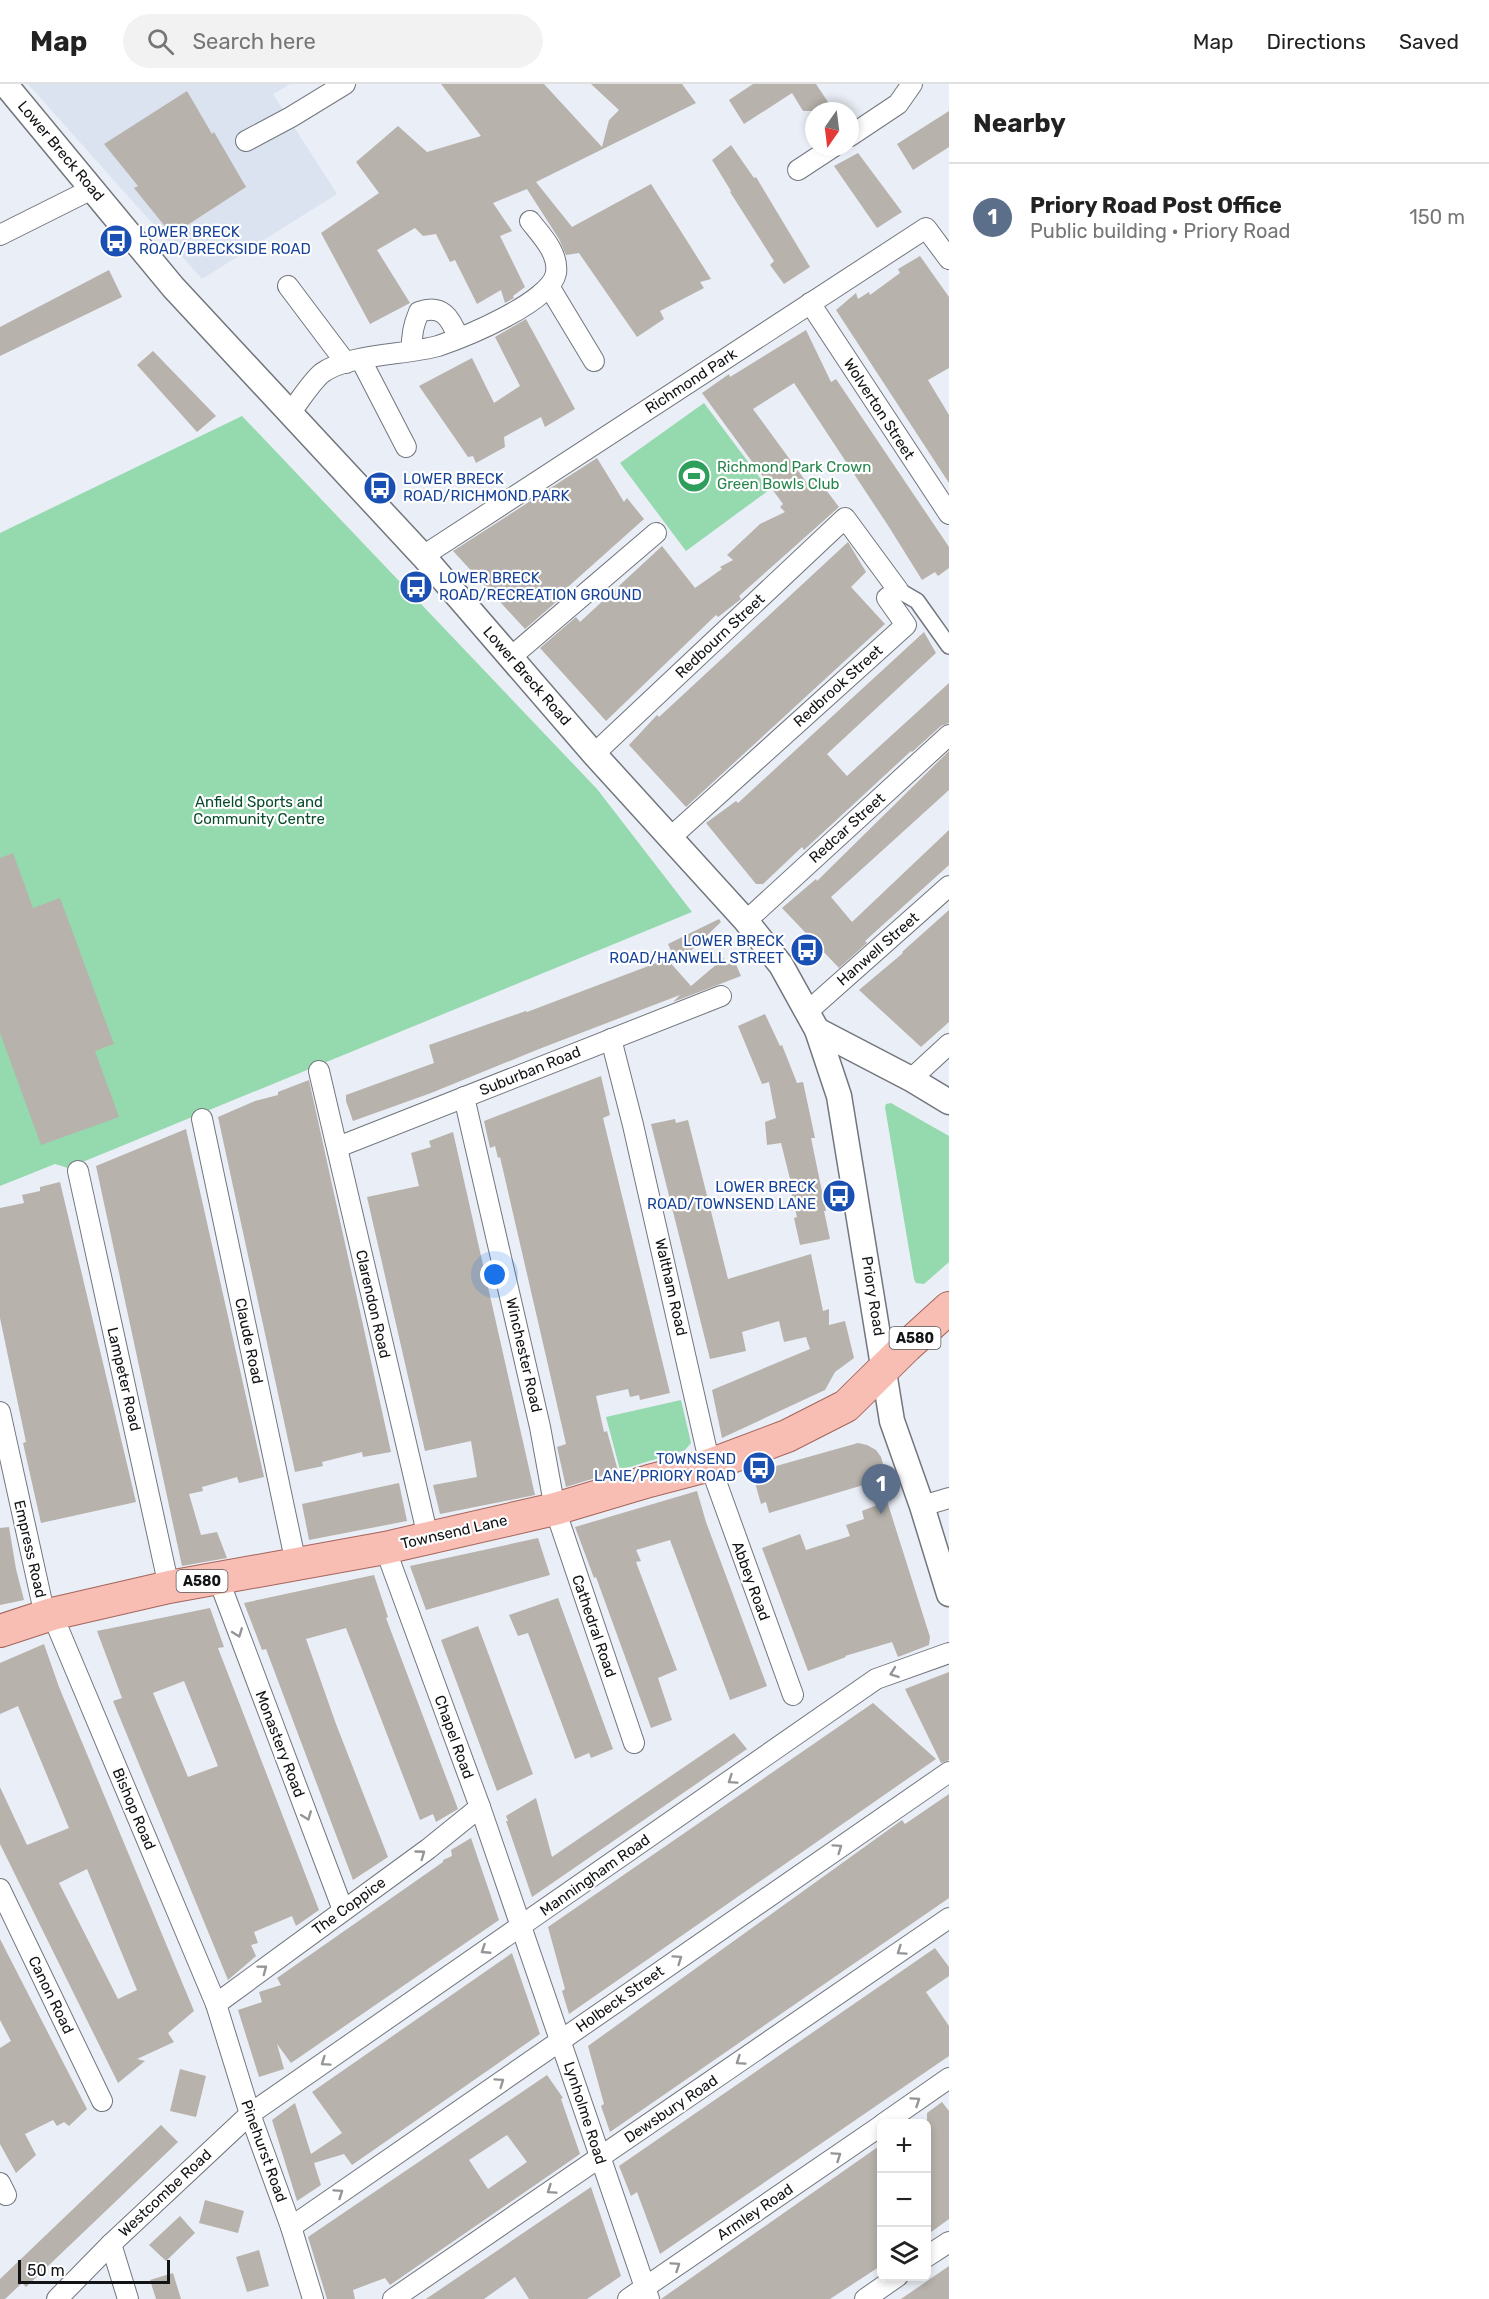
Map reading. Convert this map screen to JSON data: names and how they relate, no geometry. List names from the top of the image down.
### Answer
{
  "streets": {
    "main road": ["A580", "Townsend Lane"],
    "street": [
      "Lower Breck Road",
      "Richmond Park",
      "Wolverton Street",
      "Redbourn Street",
      "Redbrook Street",
      "Redcar Street",
      "Hanwell Street",
      "Suburban Road",
      "Waltham Road",
      "Priory Road",
      "Clarendon Road",
      "Claude Road",
      "Winchester Road",
      "Lampeter Road",
      "Empress Road",
      "Abbey Road",
      "Cathedral Road",
      "Chapel Road",
      "Monastery Road",
      "Bishop Road",
      "Manningham Road",
      "The Coppice",
      "Canon Road",
      "Holbeck Street",
      "Dewsbury Road",
      "Lynholme Road",
      "Pinehurst Road",
      "Westcombe Road",
      "Armley Road"
    ]
  },
  "crossings": [
    ["Lower Breck Road", "Richmond Park"],
    ["Lower Breck Road", "Redbourn Street"],
    ["Lower Breck Road", "Redbrook Street"],
    ["Lower Breck Road", "Redcar Street"],
    ["Lower Breck Road", "Hanwell Street"],
    ["Lower Breck Road", "Priory Road"],
    ["Richmond Park", "Wolverton Street"],
    ["Redbourn Street", "Redbrook Street"],
    ["Hanwell Street", "Priory Road"],
    ["Suburban Road", "Waltham Road"],
    ["Suburban Road", "Clarendon Road"],
    ["Suburban Road", "Winchester Road"],
    ["Waltham Road", "Townsend Lane"],
    ["Waltham Road", "Abbey Road"],
    ["Priory Road", "A580"],
    ["Priory Road", "Townsend Lane"],
    ["Clarendon Road", "Townsend Lane"],
    ["A580", "Townsend Lane"],
    ["Claude Road", "Townsend Lane"],
    ["Winchester Road", "Townsend Lane"],
    ["Winchester Road", "Cathedral Road"],
    ["Lampeter Road", "Townsend Lane"],
    ["Townsend Lane", "Empress Road"],
    ["Townsend Lane", "Abbey Road"],
    ["Townsend Lane", "Cathedral Road"],
    ["Townsend Lane", "Chapel Road"],
    ["Townsend Lane", "Monastery Road"],
    ["Townsend Lane", "Bishop Road"],
    ["Empress Road", "Bishop Road"],
    ["Chapel Road", "Manningham Road"],
    ["Chapel Road", "The Coppice"],
    ["Chapel Road", "Lynholme Road"],
    ["Monastery Road", "The Coppice"],
    ["Bishop Road", "The Coppice"],
    ["Bishop Road", "Pinehurst Road"],
    ["Manningham Road", "Lynholme Road"],
    ["Manningham Road", "Pinehurst Road"],
    ["Manningham Road", "Westcombe Road"],
    ["The Coppice", "Pinehurst Road"],
    ["Holbeck Street", "Lynholme Road"],
    ["Holbeck Street", "Pinehurst Road"],
    ["Dewsbury Road", "Lynholme Road"],
    ["Lynholme Road", "Armley Road"],
    ["Pinehurst Road", "Westcombe Road"]
  ],
  "one_way": [
    "Monastery Road",
    "Manningham Road",
    "The Coppice",
    "Holbeck Street",
    "Dewsbury Road",
    "Armley Road"
  ],
  "parks": ["Anfield Sports and Community Centre"],
  "places": {
    "bus stop": [
      "LOWER BRECK ROAD/BRECKSIDE ROAD",
      "LOWER BRECK ROAD/RICHMOND PARK",
      "LOWER BRECK ROAD/RECREATION GROUND",
      "LOWER BRECK ROAD/HANWELL STREET",
      "LOWER BRECK ROAD/TOWNSEND LANE",
      "TOWNSEND LANE/PRIORY ROAD"
    ],
    "sports": ["Richmond Park Crown Green Bowls Club"]
  },
  "scale_bar": "50 m",
  "north": "bottom",
  "page": {
    "header": "Map",
    "search": "Search here",
    "nav": ["Map", "Directions", "Saved"],
    "heading": "Nearby",
    "list": [
      {
        "mark": "1",
        "name": "Priory Road Post Office",
        "note": "Public building · Priory Road",
        "value": "150 m"
      }
    ],
    "pins": "1",
    "map_buttons": ["+", "−"],
    "scale": "50 m"
  }
}
